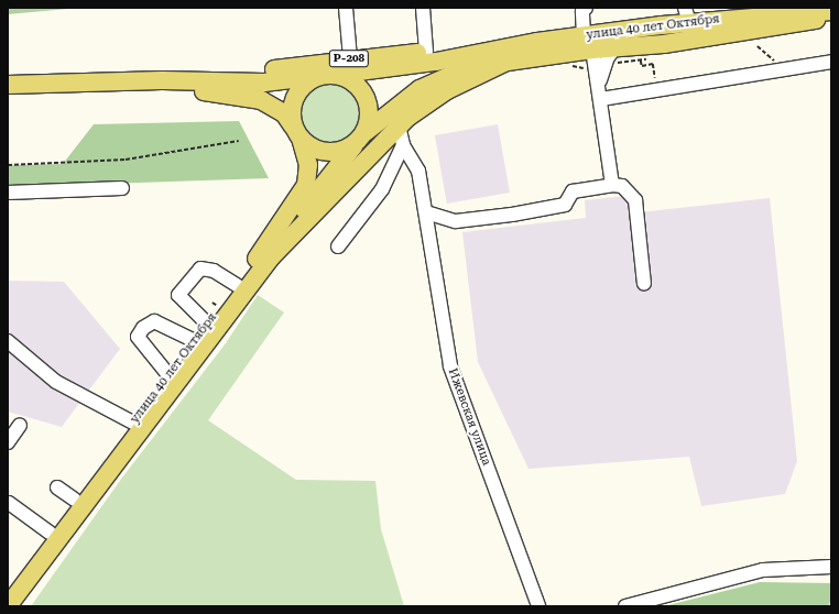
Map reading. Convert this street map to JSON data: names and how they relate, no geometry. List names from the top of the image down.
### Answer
{
  "streets": {
    "main road": ["улица 40 лет Октября", "Р-208"],
    "street": ["Ижевская улица"]
  }
}
